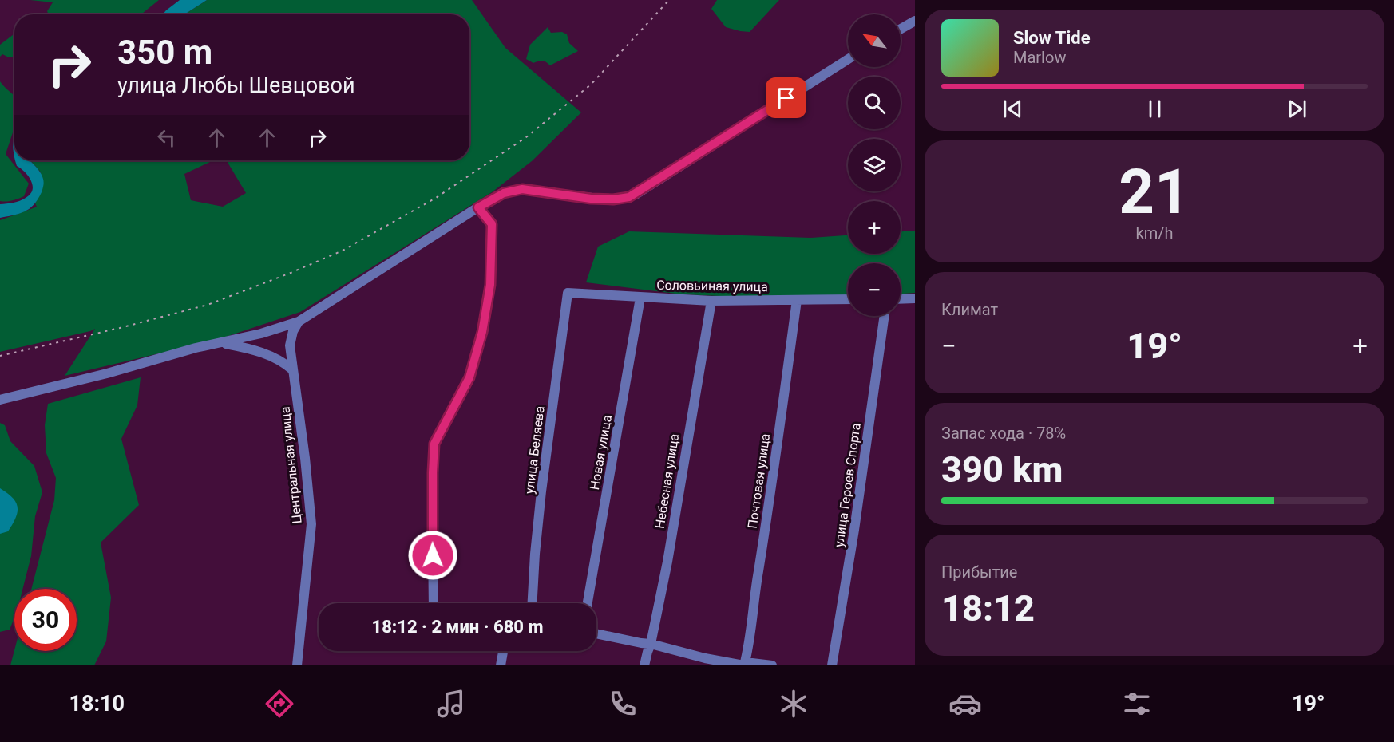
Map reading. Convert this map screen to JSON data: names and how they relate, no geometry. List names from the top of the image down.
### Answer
{
  "streets": {
    "street": [
      "Соловьиная улица",
      "улица Беляева",
      "Новая улица",
      "Центральная улица",
      "Небесная улица",
      "Почтовая улица",
      "улица Героев Спорта"
    ]
  },
  "crossings": [
    ["Соловьиная улица", "улица Беляева"],
    ["Соловьиная улица", "Новая улица"],
    ["Соловьиная улица", "Небесная улица"],
    ["Соловьиная улица", "Почтовая улица"]
  ],
  "north": "top left",
  "page": {
    "map_buttons": ["+", "−"],
    "turn": ["350 m", "улица Любы Шевцовой"],
    "song": ["Slow Tide", "Marlow"],
    "tile": [
      ["21", "km/h"],
      "Климат",
      ["Запас хода · 78%", "390 km"],
      ["Прибытие", "18:12"]
    ],
    "heat": ["−", "19°", "+"],
    "limit": "30",
    "trip": "18:12 · 2 мин · 680 m",
    "tabs": ["18:10", "19°"]
  }
}
